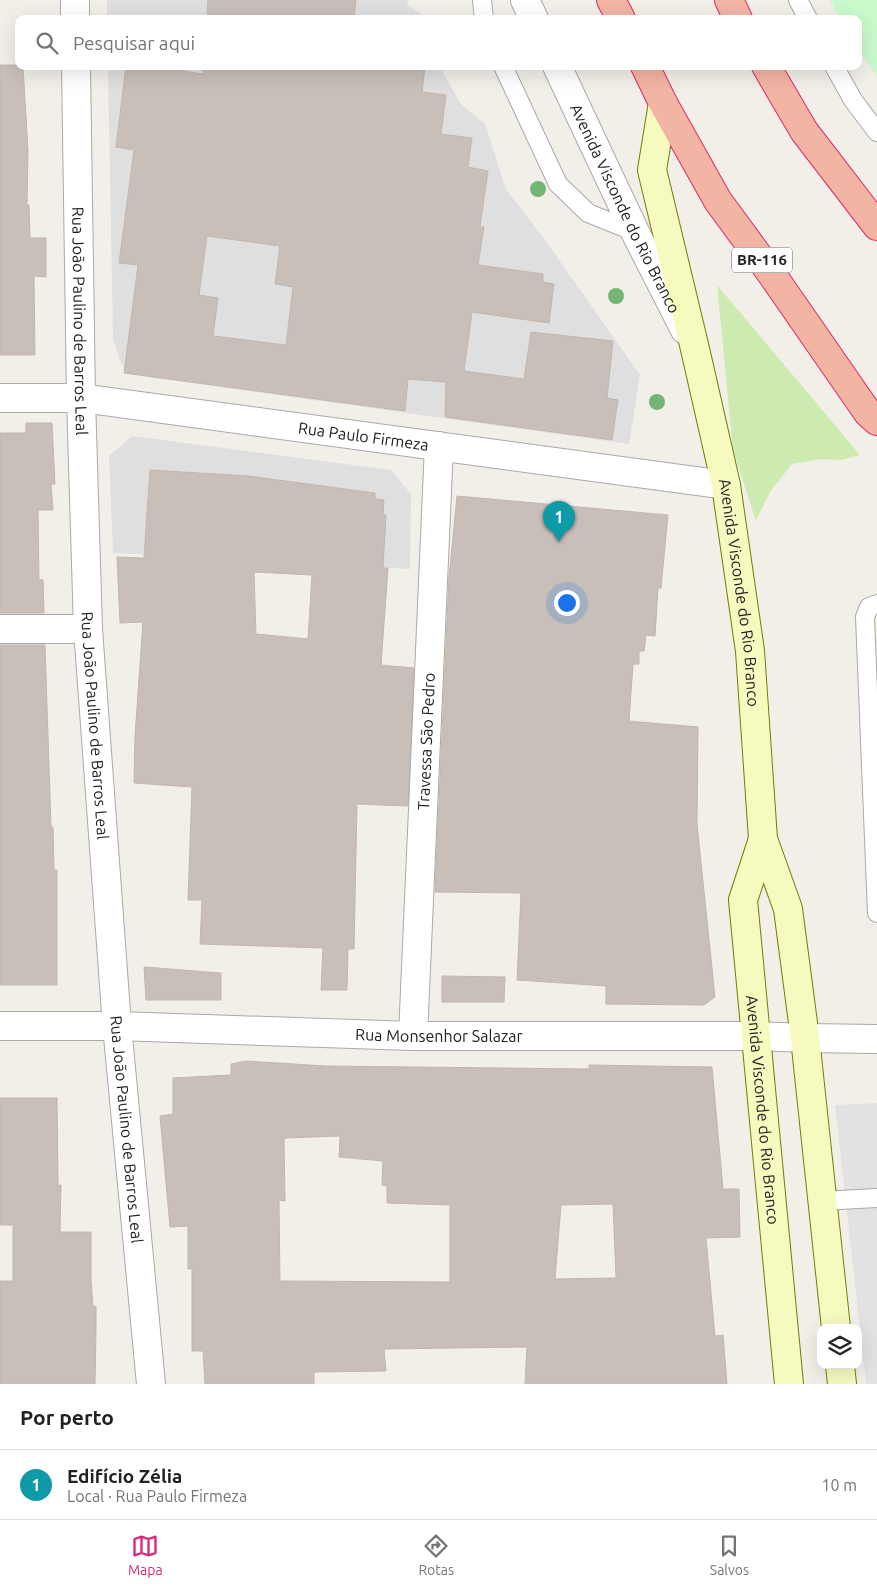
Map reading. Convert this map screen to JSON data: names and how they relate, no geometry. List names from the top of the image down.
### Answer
{
  "streets": {
    "highway": ["BR-116"],
    "main road": ["Avenida Visconde do Rio Branco"],
    "street": [
      "Rua João Paulino de Barros Leal",
      "Rua Paulo Firmeza",
      "Travessa São Pedro",
      "Rua Monsenhor Salazar"
    ]
  },
  "crossings": [
    ["Avenida Visconde do Rio Branco", "BR-116"],
    ["Avenida Visconde do Rio Branco", "Rua Paulo Firmeza"],
    ["Avenida Visconde do Rio Branco", "Rua Monsenhor Salazar"],
    ["Rua João Paulino de Barros Leal", "Rua Paulo Firmeza"],
    ["Rua João Paulino de Barros Leal", "Rua Monsenhor Salazar"],
    ["Rua Paulo Firmeza", "Travessa São Pedro"],
    ["Travessa São Pedro", "Rua Monsenhor Salazar"]
  ],
  "page": {
    "search": "Pesquisar aqui",
    "pins": "1",
    "heading": "Por perto",
    "list": [
      {
        "mark": "1",
        "name": "Edifício Zélia",
        "note": "Local · Rua Paulo Firmeza",
        "value": "10 m"
      }
    ],
    "nav": ["Mapa", "Rotas", "Salvos"]
  }
}
